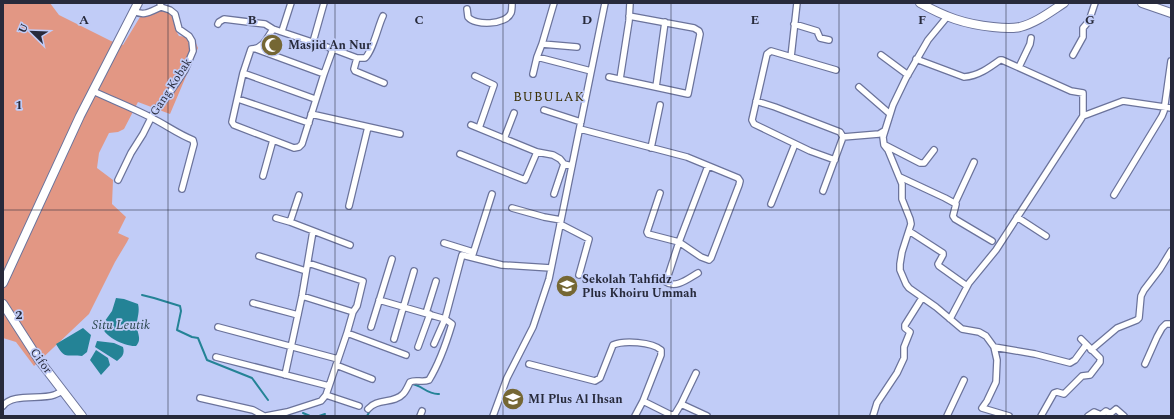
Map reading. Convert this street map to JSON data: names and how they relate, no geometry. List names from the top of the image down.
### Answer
{
  "streets": {
    "street": ["Gang Kobak", "Cifor"]
  },
  "districts": ["BUBULAK"],
  "water": ["Situ Leutik"],
  "places": {
    "mosque": ["Masjid An Nur"],
    "school or university": ["Sekolah Tahfidz Plus Khoiru Ummah", "MI Plus Al Ihsan"]
  },
  "north": "top left",
  "grid": {
    "columns": [
      "A",
      "B",
      "C",
      "D",
      "E",
      "F",
      "G"
    ],
    "rows": ["1", "2"]
  }
}
